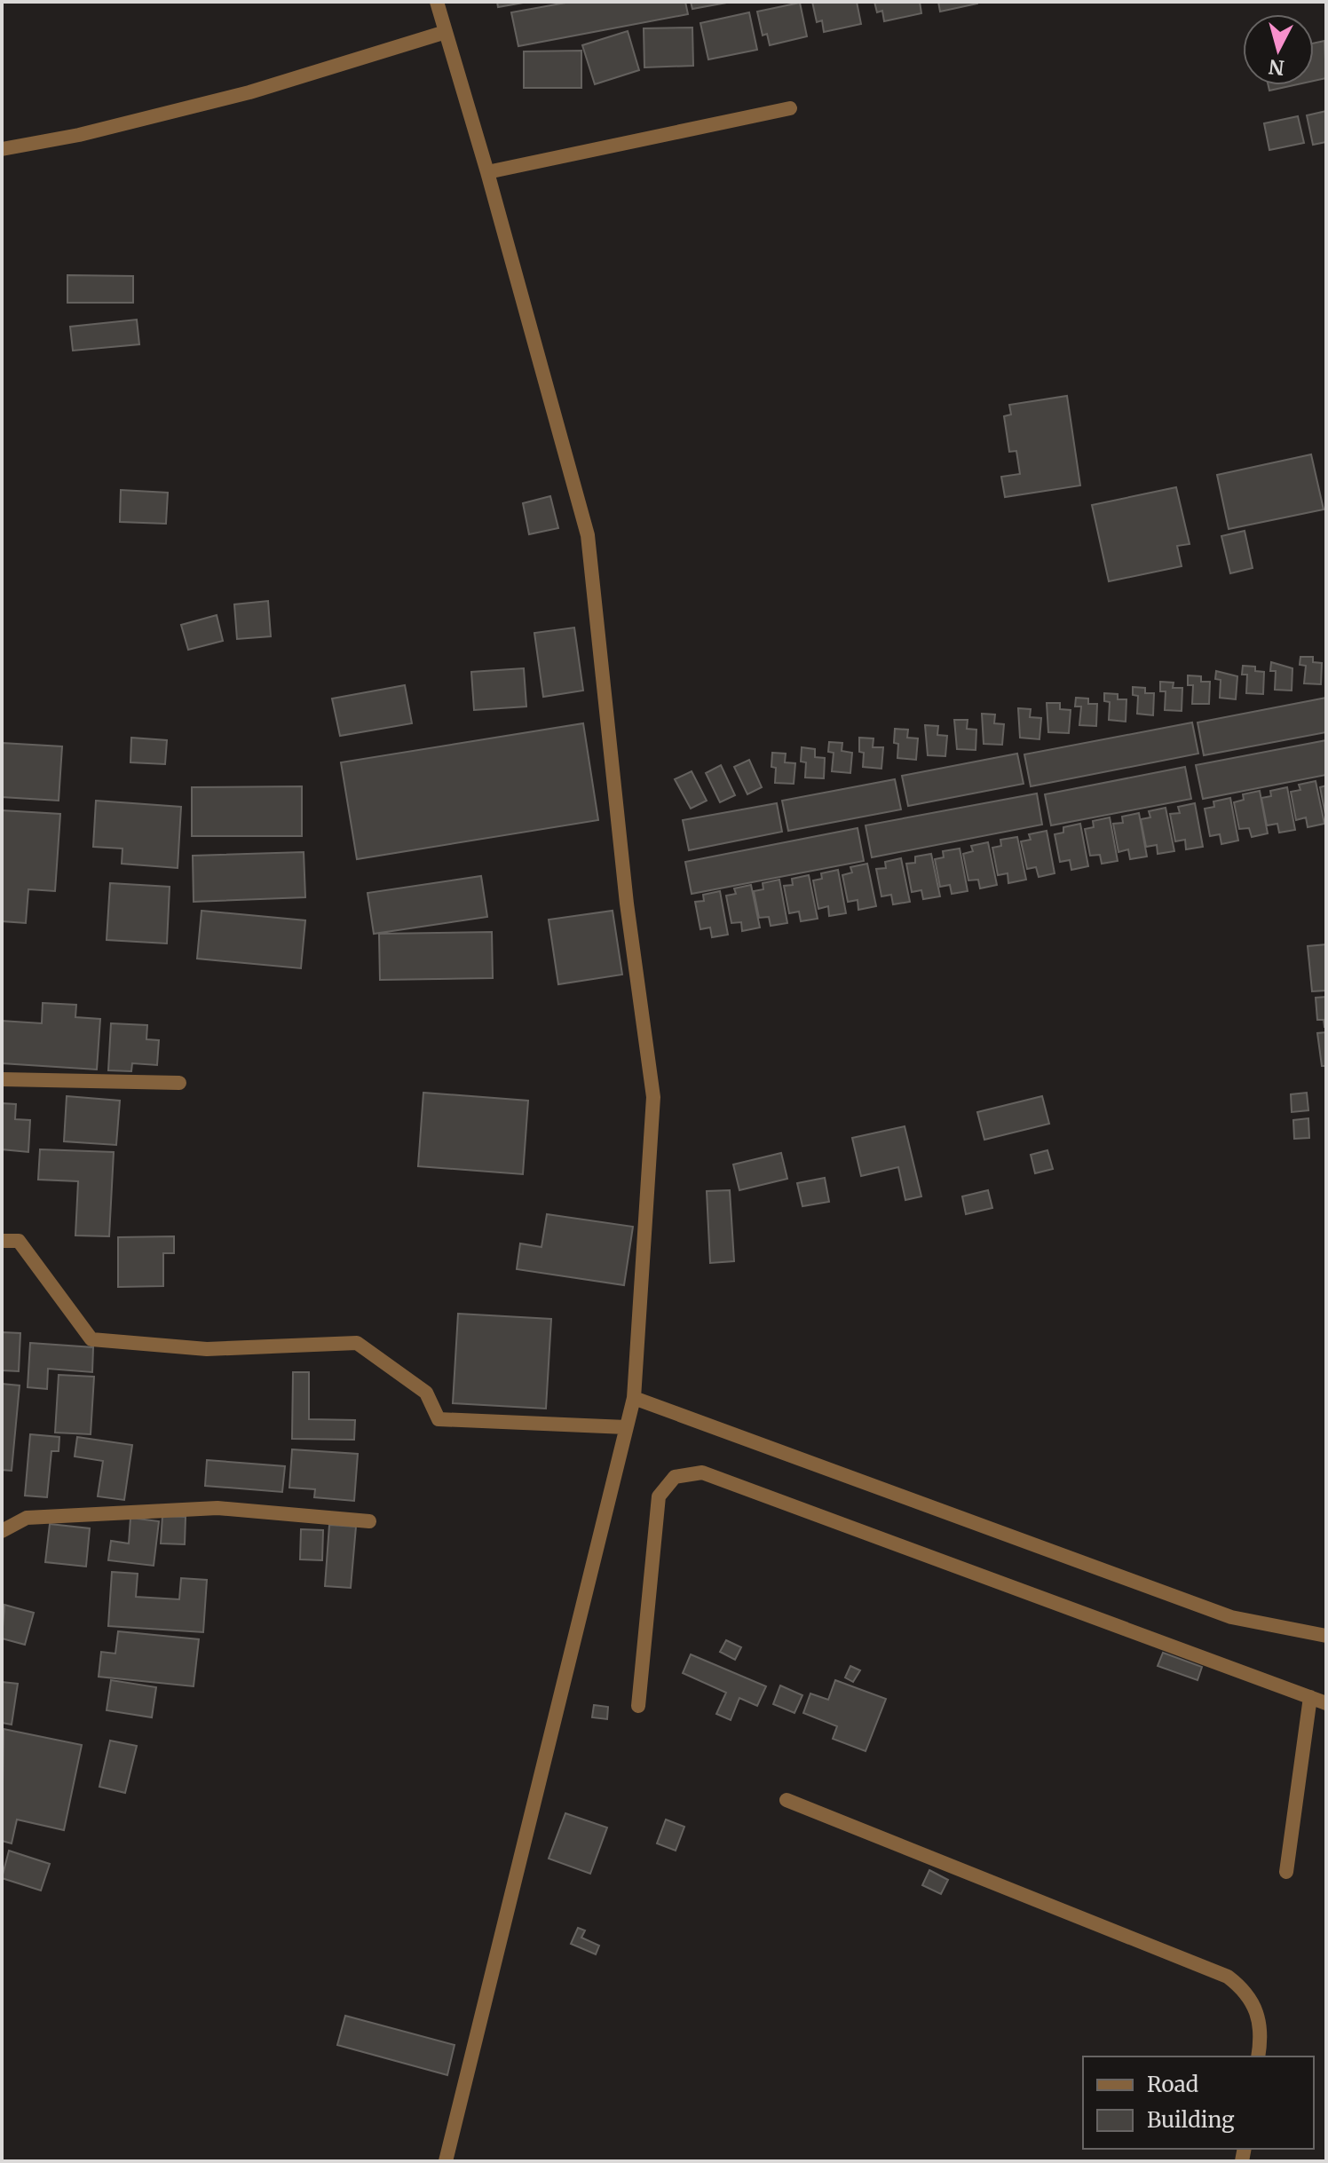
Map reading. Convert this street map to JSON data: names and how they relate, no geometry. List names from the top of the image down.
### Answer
{
  "legend": ["Road", "Building"],
  "north": "bottom"
}
